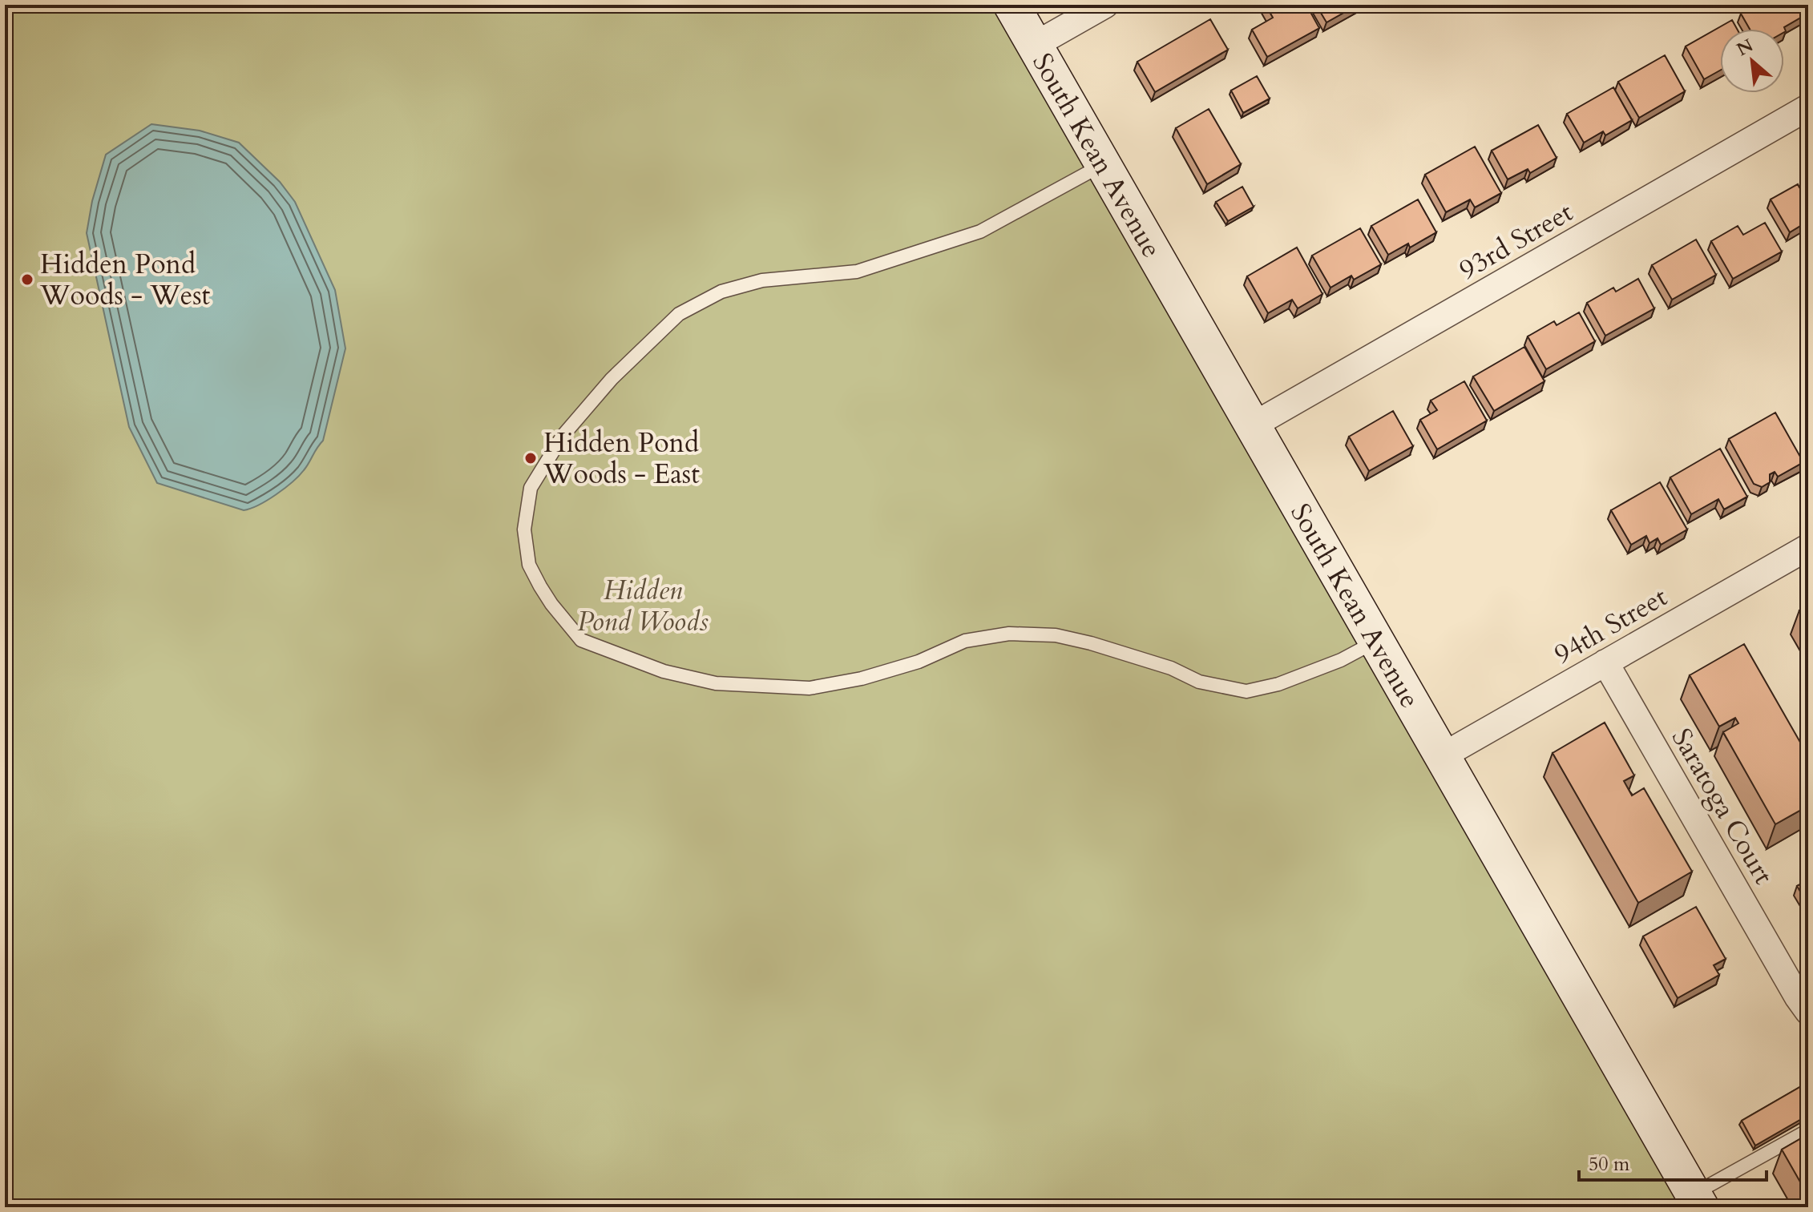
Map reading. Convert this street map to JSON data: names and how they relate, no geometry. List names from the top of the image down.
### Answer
{
  "streets": {
    "street": [
      "South Kean Avenue",
      "93rd Street",
      "94th Street",
      "Saratoga Court"
    ]
  },
  "crossings": [
    ["South Kean Avenue", "93rd Street"],
    ["South Kean Avenue", "94th Street"],
    ["94th Street", "Saratoga Court"]
  ],
  "parks": ["Hidden Pond Woods"],
  "places": ["Hidden Pond Woods - West", "Hidden Pond Woods - East"],
  "scale_bar": "50 m",
  "north": "top left"
}
